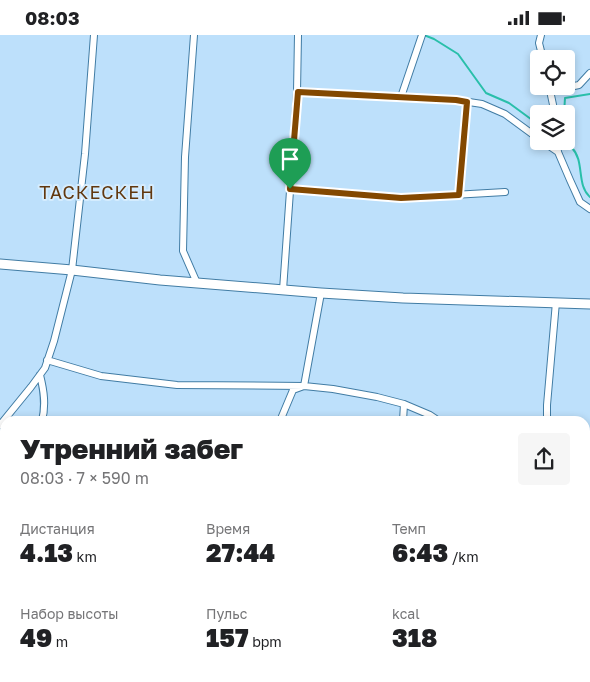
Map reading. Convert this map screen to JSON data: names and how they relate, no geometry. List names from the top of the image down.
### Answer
{
  "districts": ["ТАСКЕСКЕН"],
  "page": {
    "status": "08:03",
    "heading": ["Утренний забег", "08:03 · 7 × 590 m"],
    "stats": [
      ["Дистанция", "4.13 km"],
      ["Время", "27:44"],
      ["Темп", "6:43 /km"],
      ["Набор высоты", "49 m"],
      ["Пульс", "157 bpm"],
      ["kcal", "318"]
    ]
  }
}
